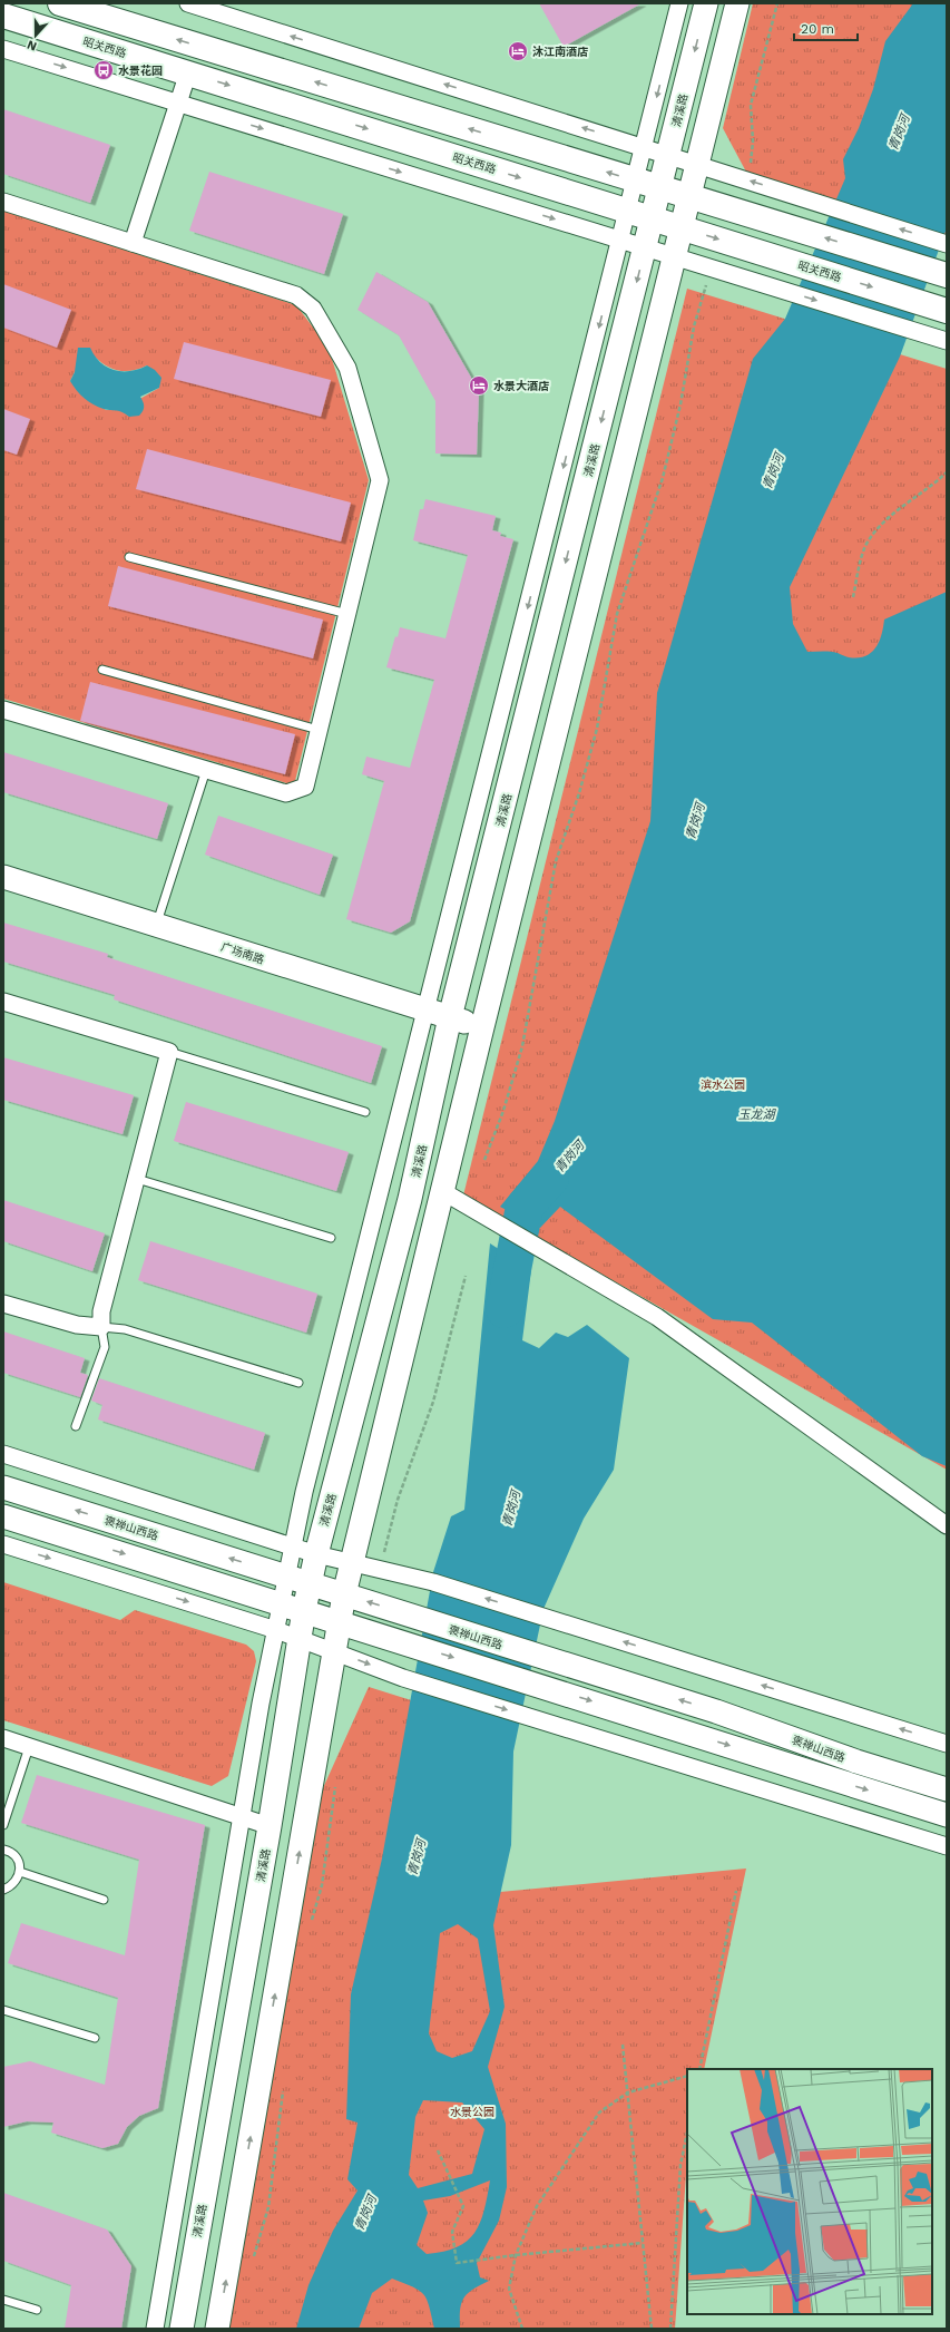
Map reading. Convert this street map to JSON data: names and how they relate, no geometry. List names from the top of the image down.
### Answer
{
  "streets": {
    "main road": [
      "昭关西路",
      "清溪路",
      "广场南路",
      "褒禅山西路"
    ]
  },
  "crossings": [
    ["昭关西路", "清溪路"],
    ["清溪路", "广场南路"],
    ["清溪路", "褒禅山西路"]
  ],
  "water": ["青岗河", "玉龙湖"],
  "parks": ["滨水公园", "水景公园"],
  "places": {
    "hotel": ["沐江南酒店", "水景大酒店"],
    "bus stop": ["水景花园"]
  },
  "scale_bar": "20 m",
  "north": "bottom"
}
